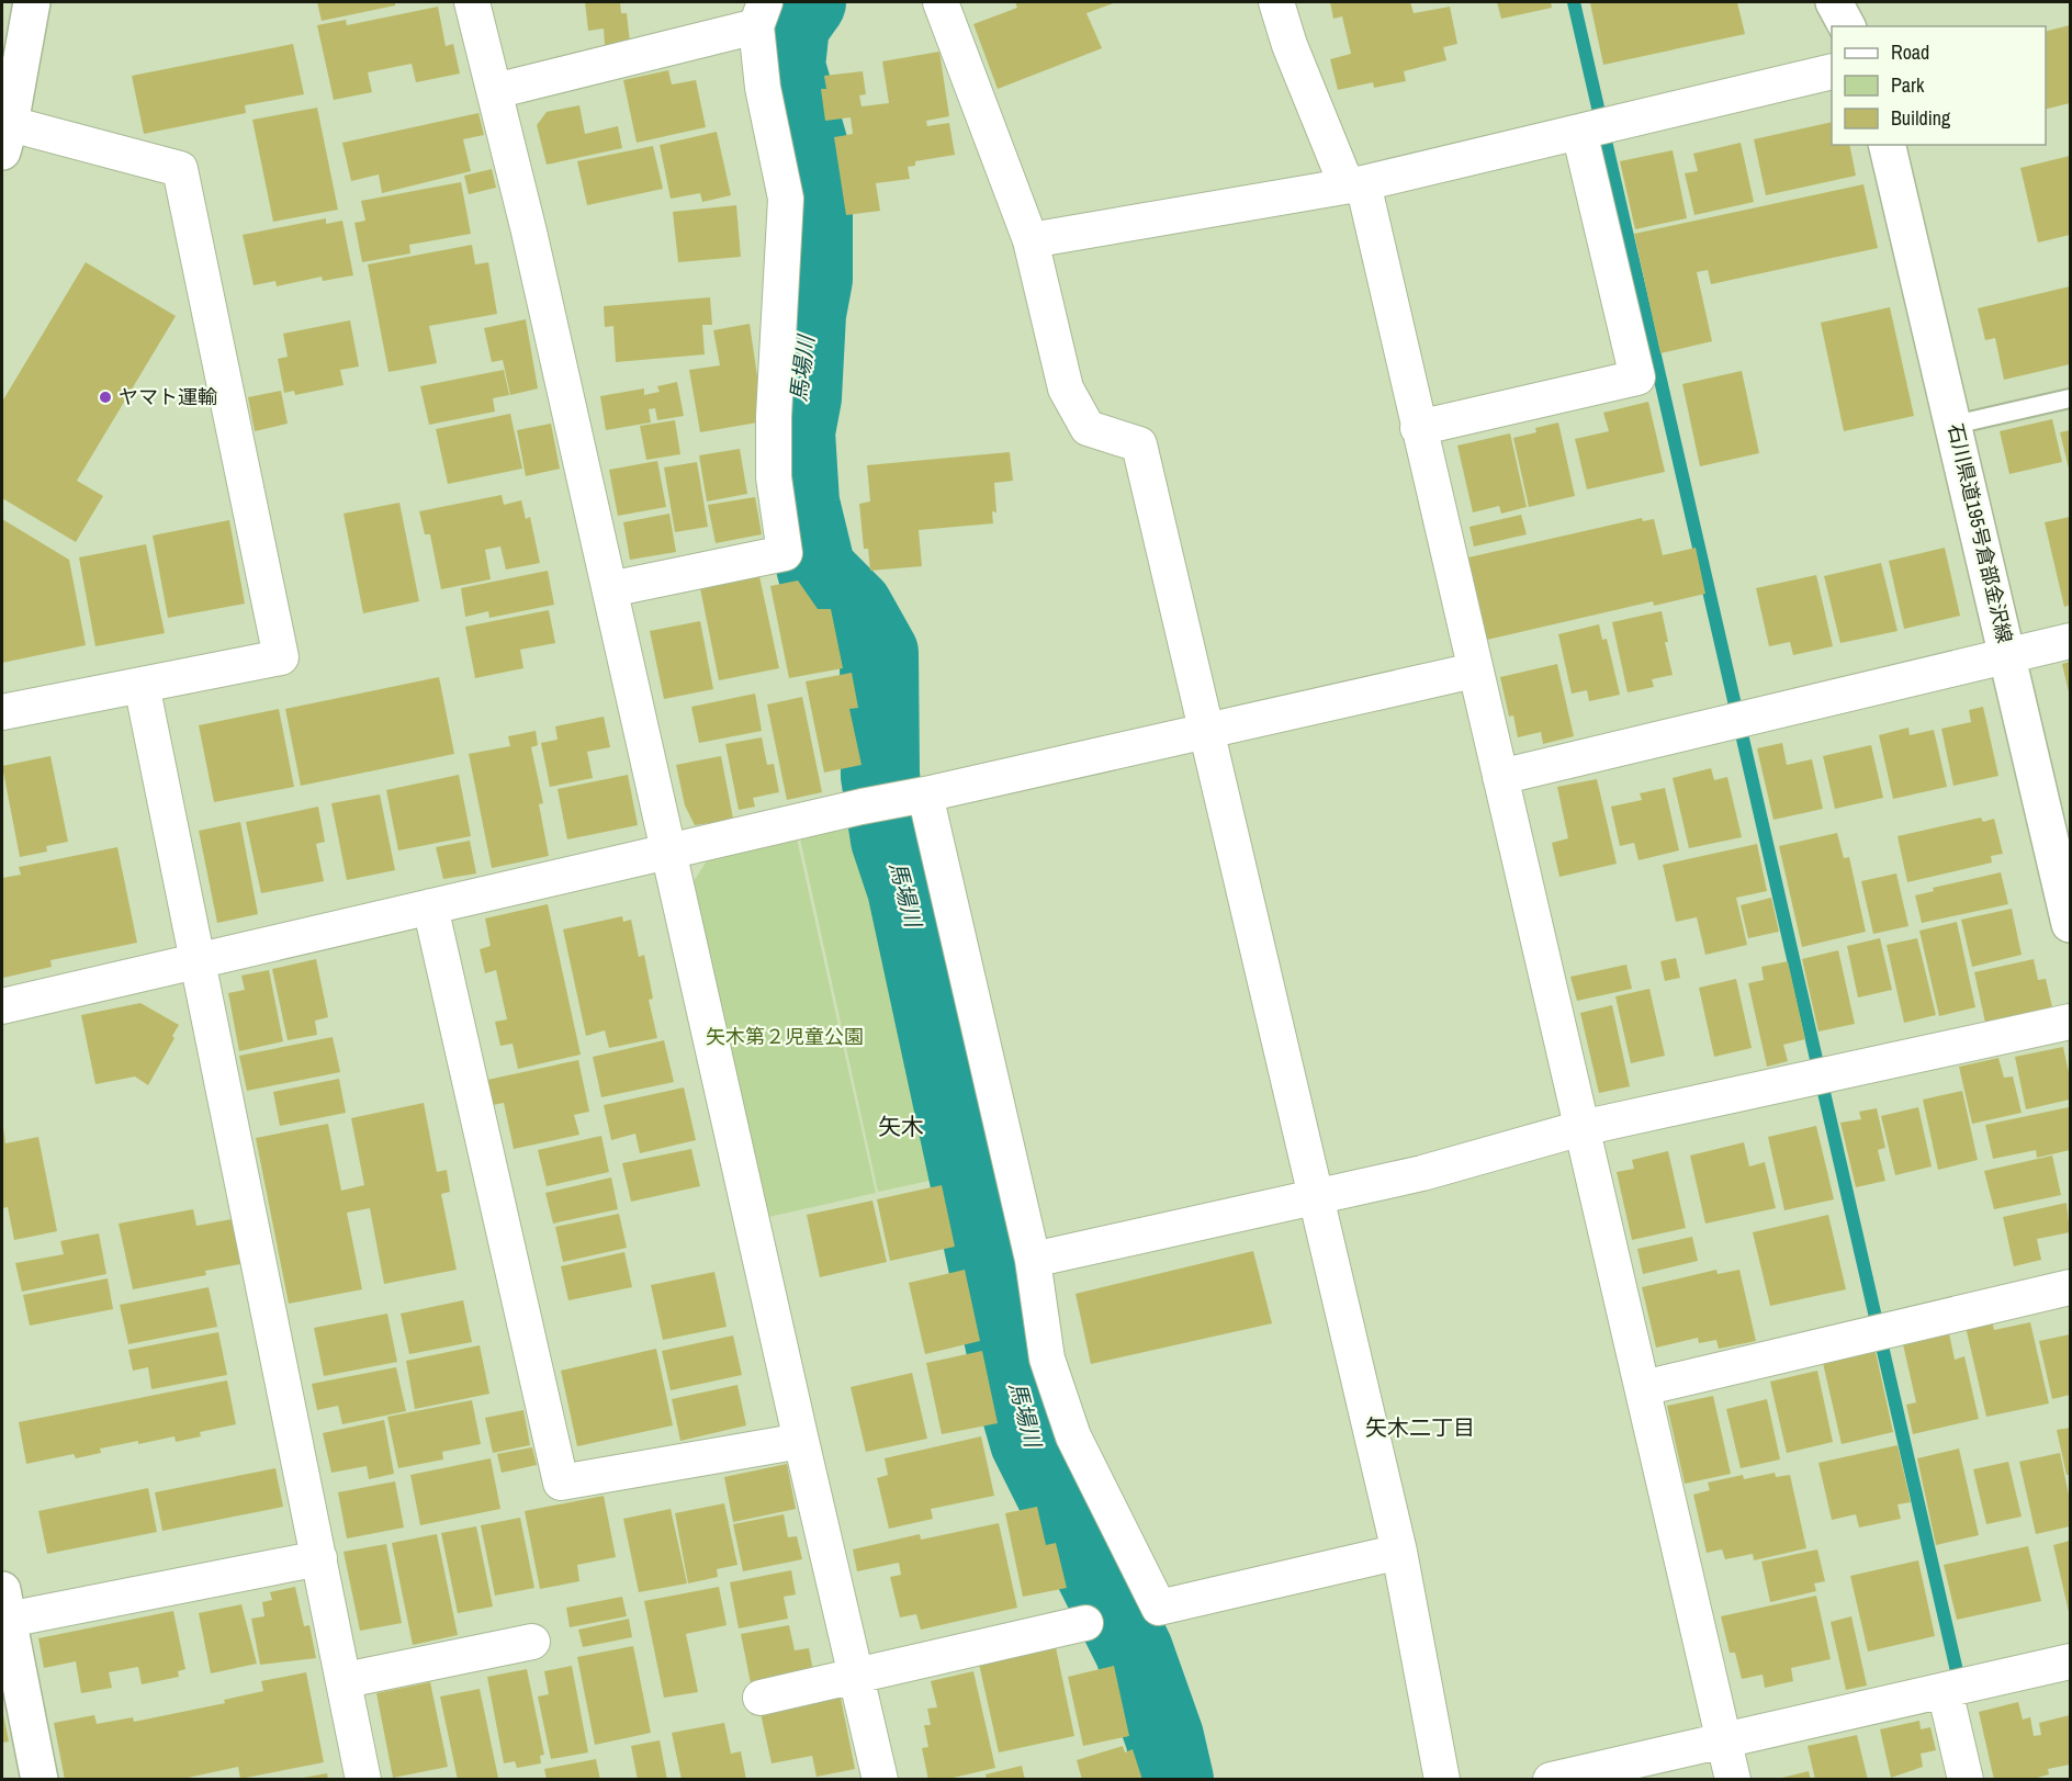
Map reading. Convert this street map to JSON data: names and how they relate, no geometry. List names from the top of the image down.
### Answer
{
  "streets": {
    "main road": ["石川県道195号倉部金沢線"]
  },
  "districts": ["矢木", "矢木二丁目"],
  "water": ["馬場川"],
  "parks": ["矢木第２児童公園"],
  "places": ["ヤマト運輸"],
  "legend": ["Road", "Park", "Building"]
}
